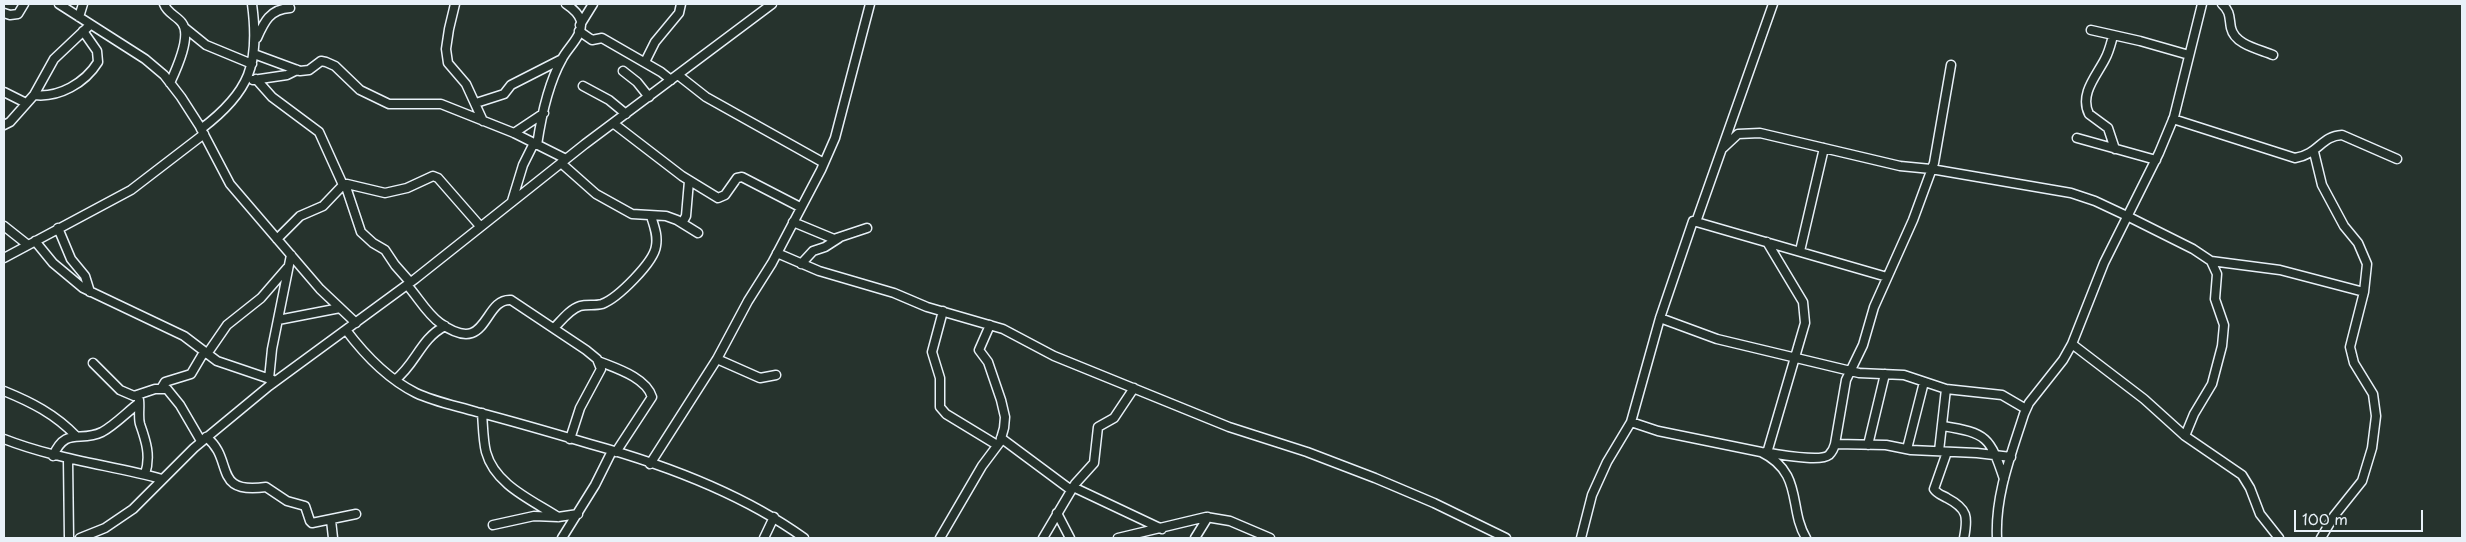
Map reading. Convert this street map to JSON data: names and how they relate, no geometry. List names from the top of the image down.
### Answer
{
  "scale_bar": "100 m"
}
